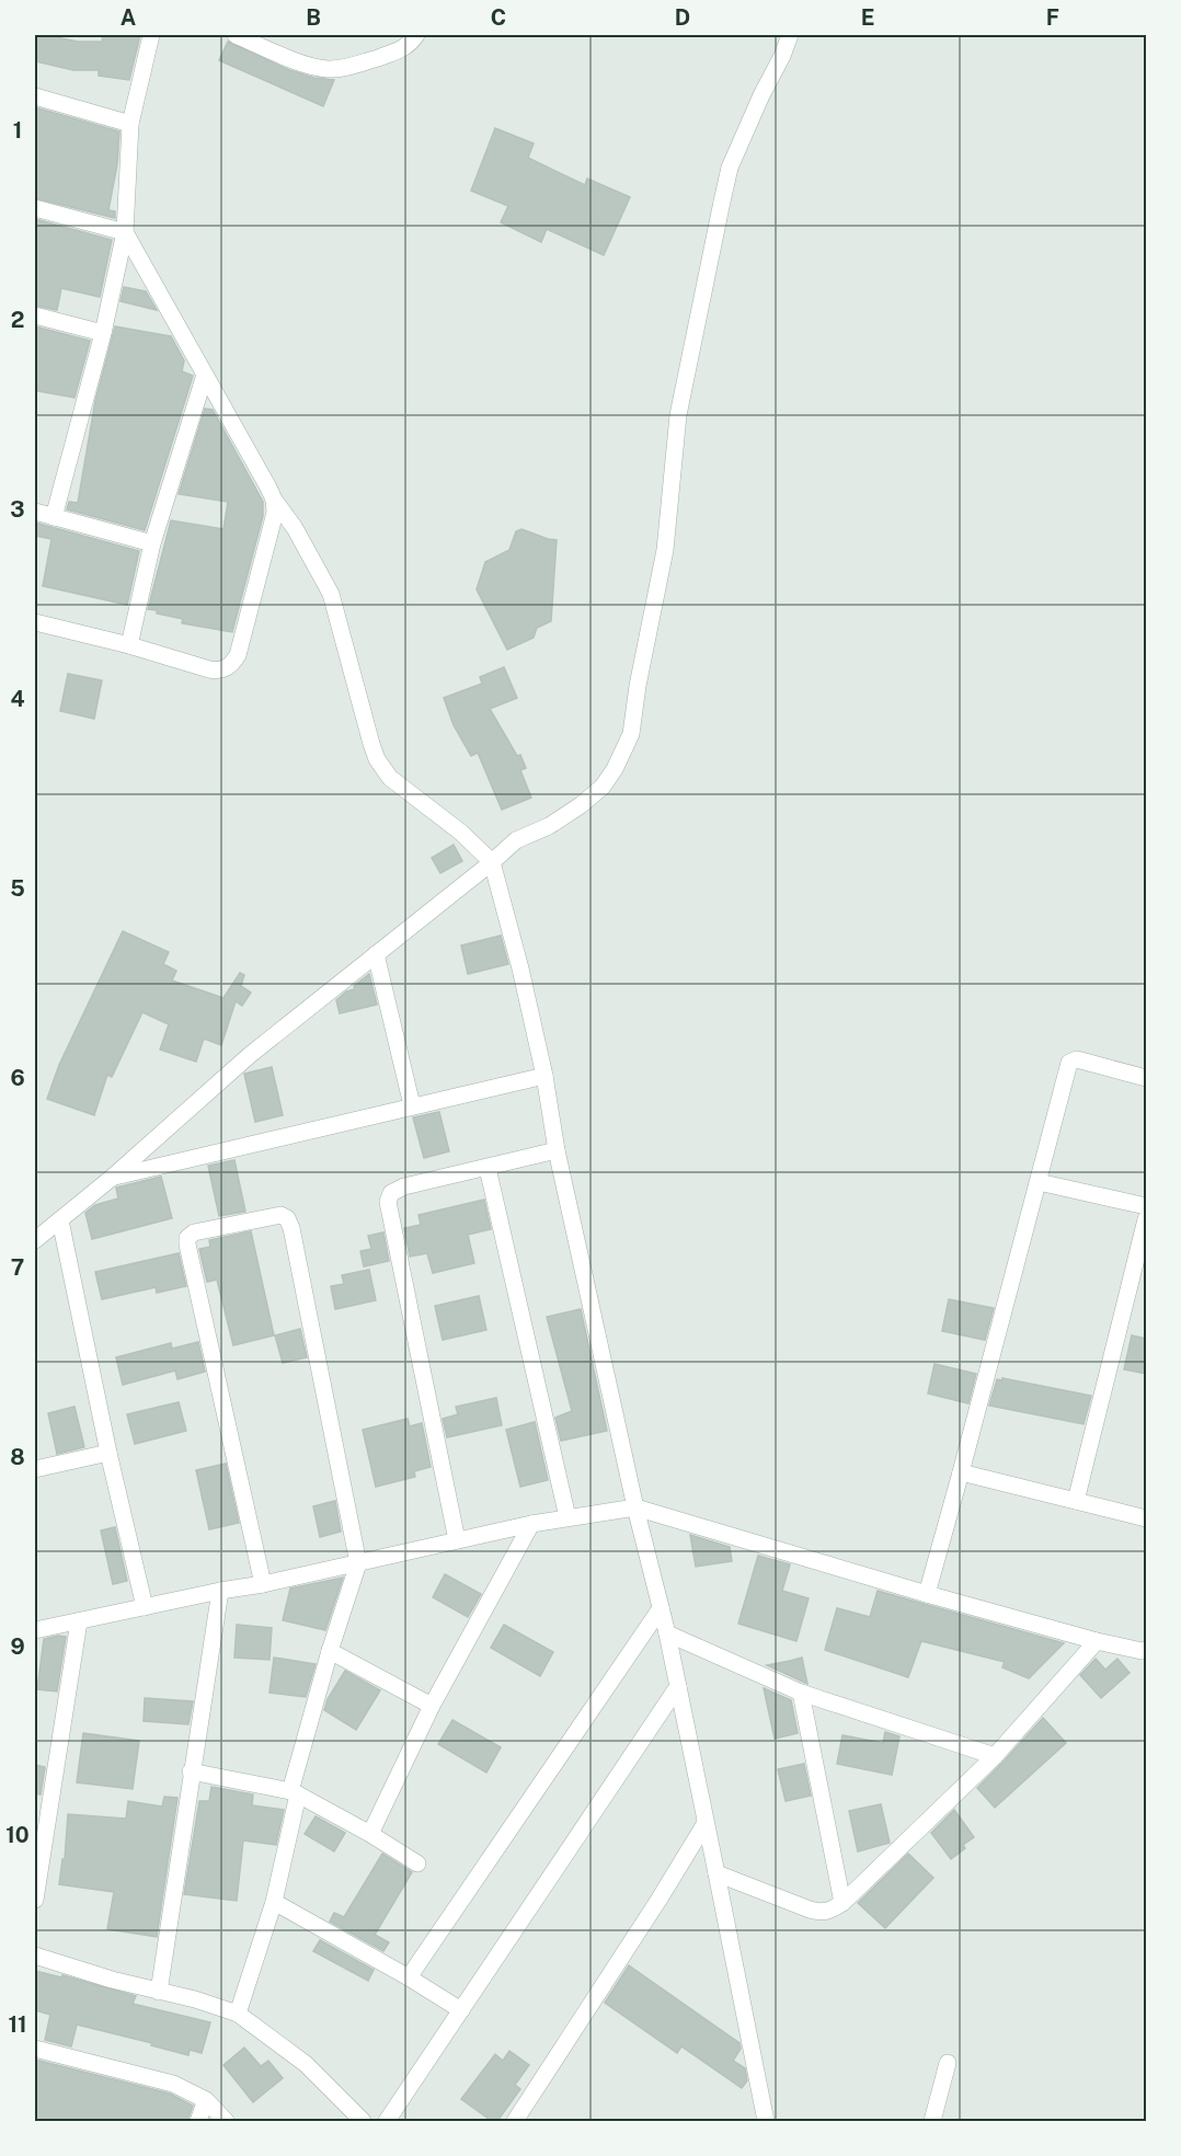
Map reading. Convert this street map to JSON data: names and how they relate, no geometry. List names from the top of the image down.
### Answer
{
  "grid": {
    "columns": [
      "A",
      "B",
      "C",
      "D",
      "E",
      "F"
    ],
    "rows": [
      "1",
      "2",
      "3",
      "4",
      "5",
      "6",
      "7",
      "8",
      "9",
      "10",
      "11"
    ]
  }
}
